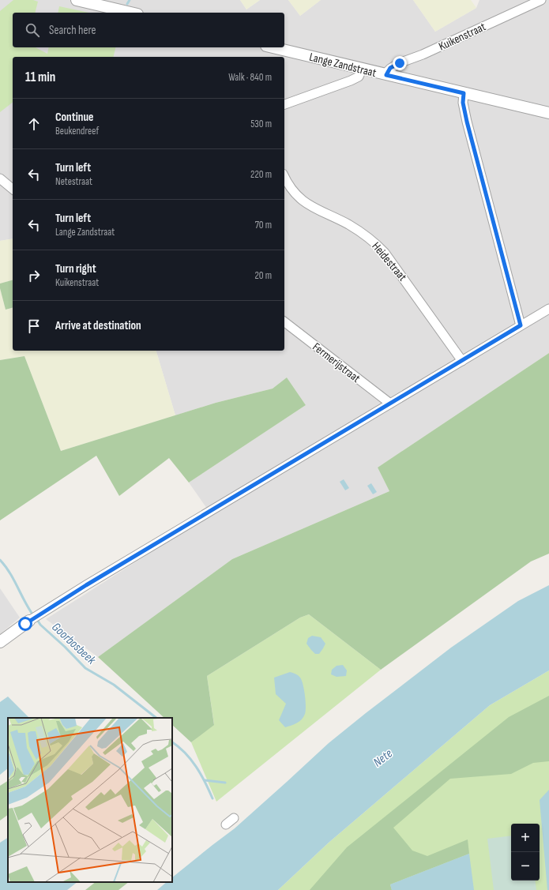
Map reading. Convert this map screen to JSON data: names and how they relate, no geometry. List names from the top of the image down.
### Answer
{
  "streets": {
    "street": [
      "Kuikenstraat",
      "Lange Zandstraat",
      "Heidestraat",
      "Fermerijstraat"
    ]
  },
  "crossings": [
    ["Kuikenstraat", "Lange Zandstraat"]
  ],
  "water": ["Goorbosbeek", "Nete"],
  "page": {
    "search": "Search here",
    "heading": ["11 min", "Walk · 840 m"],
    "list": [
      ["Continue", "Beukendreef", "530 m"],
      ["Turn left", "Netestraat", "220 m"],
      ["Turn left", "Lange Zandstraat", "70 m"],
      ["Turn right", "Kuikenstraat", "20 m"],
      "Arrive at destination"
    ],
    "map_buttons": ["+", "−"]
  }
}
